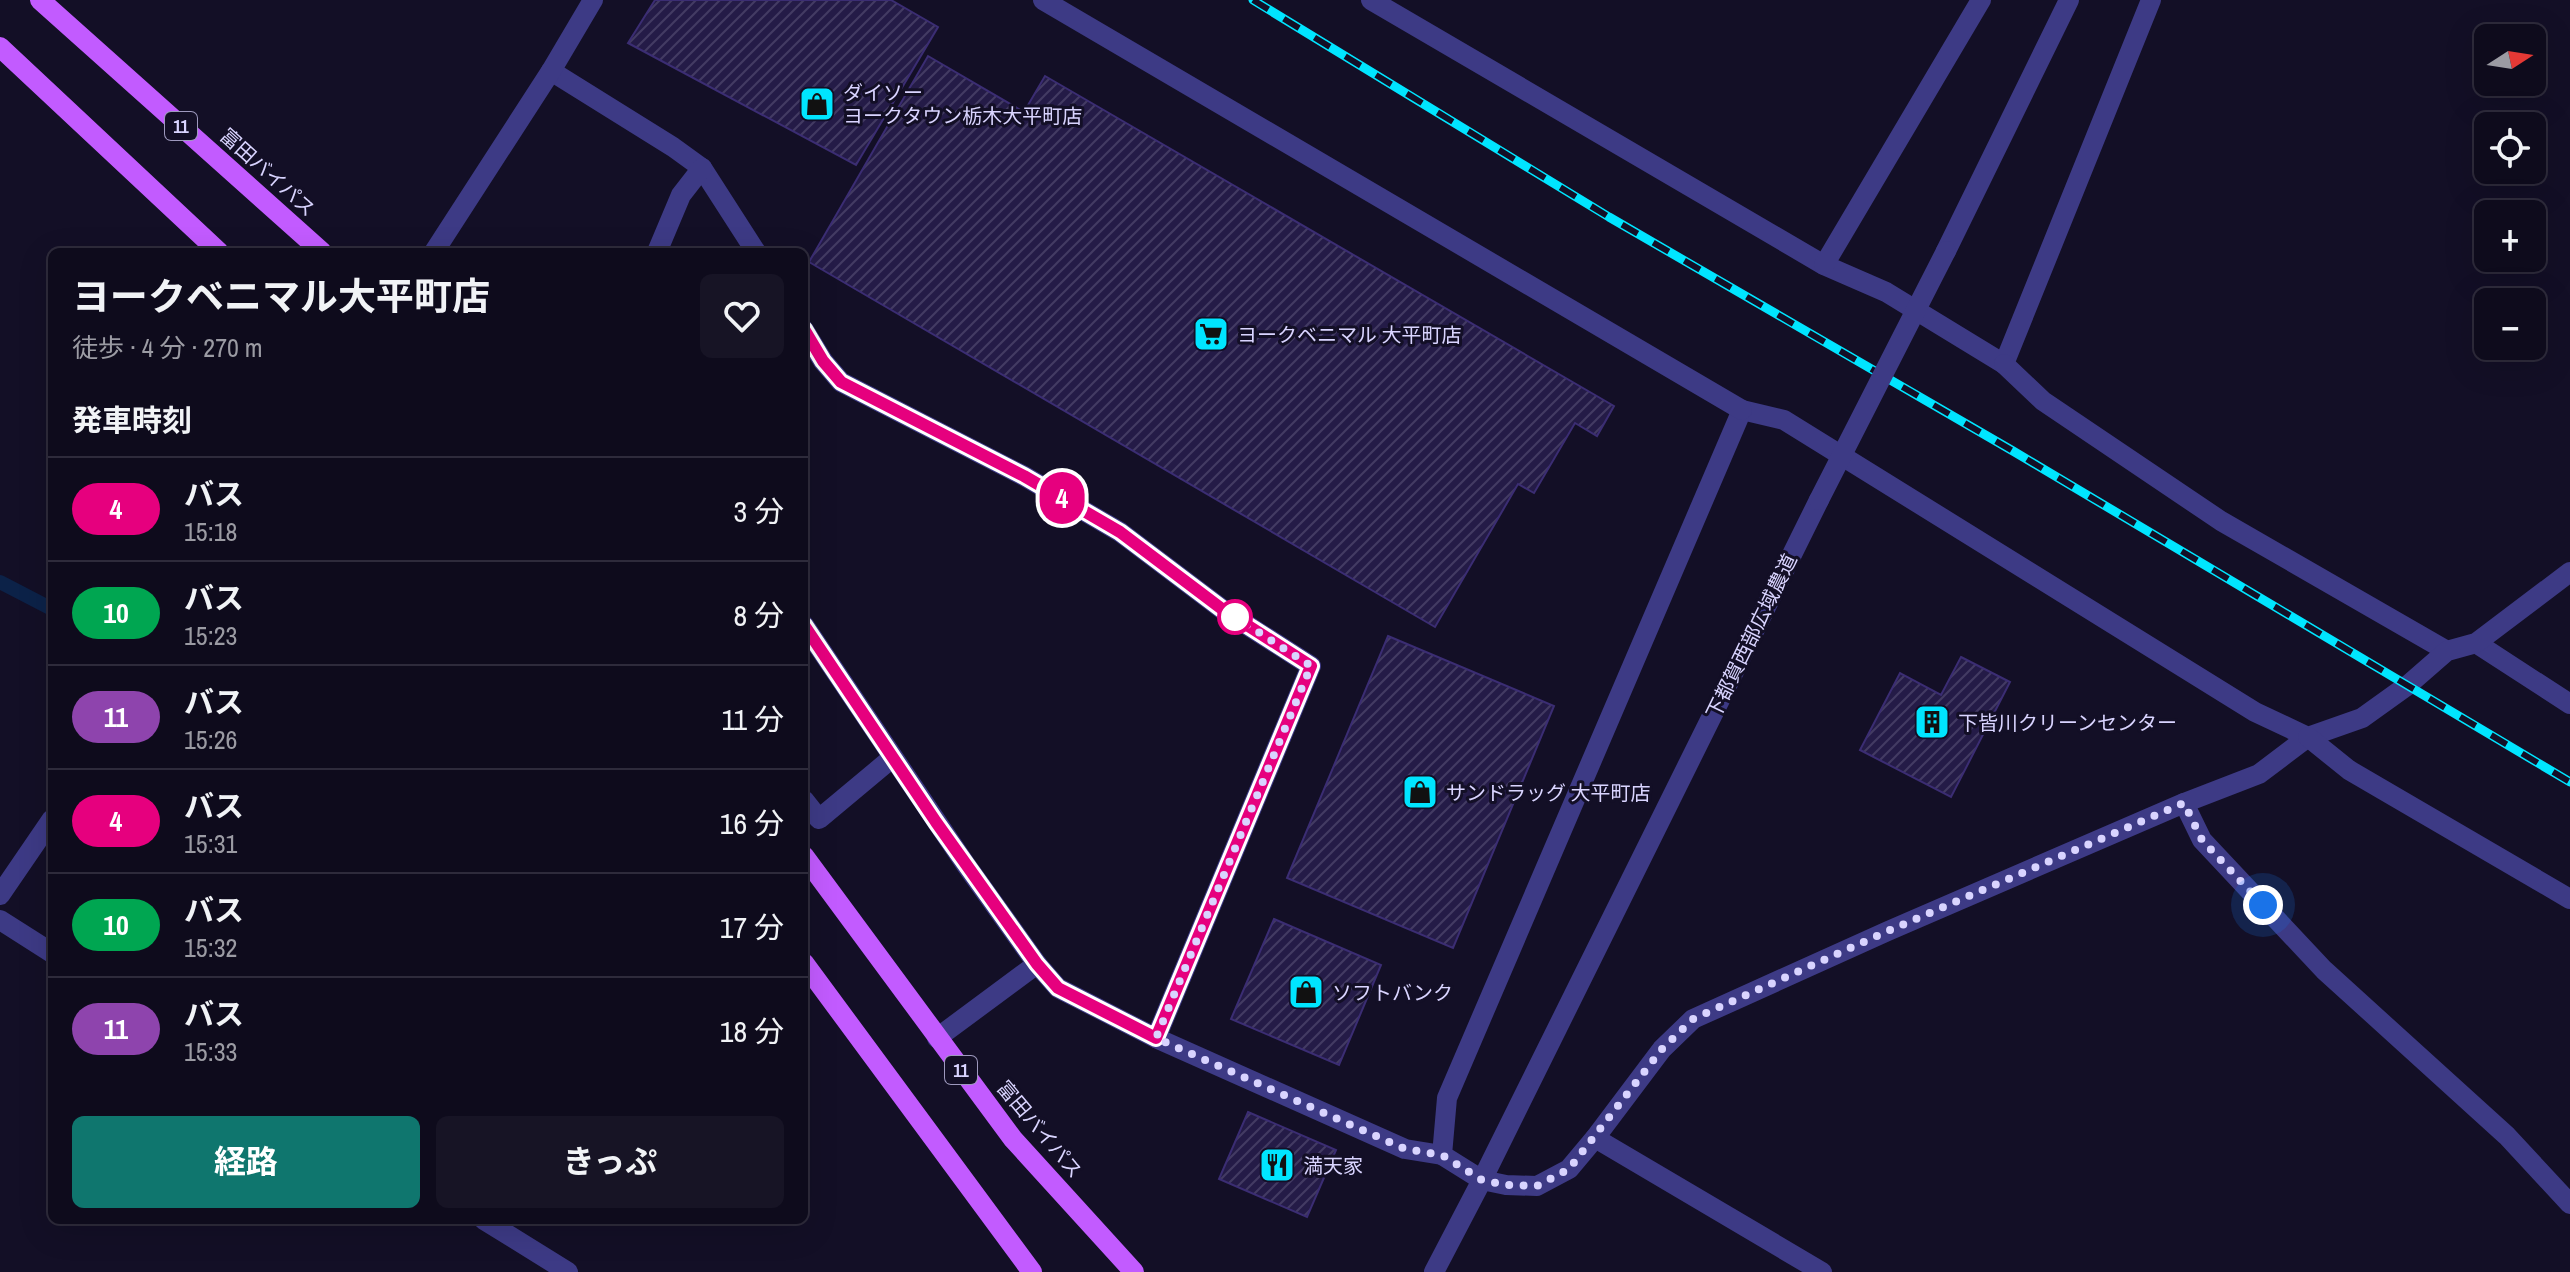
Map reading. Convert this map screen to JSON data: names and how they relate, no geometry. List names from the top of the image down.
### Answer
{
  "streets": {
    "main road": ["11", "富田バイパス"],
    "street": ["下都賀西部広域農道"]
  },
  "places": {
    "shop": ["ダイソー ヨークタウン栃木大平町店", "サンドラッグ 大平町店", "ソフトバンク"],
    "supermarket": ["ヨークベニマル 大平町店"],
    "building": ["下皆川クリーンセンター"],
    "restaurant": ["満天家"]
  },
  "lines": ["bus line 4"],
  "north": "right",
  "page": {
    "on_map": "4",
    "map_buttons": ["+", "−"],
    "heading": [
      ["ヨークベニマル大平町店", "徒歩 · 4 分 · 270 m"],
      "発車時刻"
    ],
    "list": [
      {
        "mark": "4",
        "name": "バス",
        "note": "15:18",
        "value": "3 分"
      },
      {
        "mark": "10",
        "name": "バス",
        "note": "15:23",
        "value": "8 分"
      },
      {
        "mark": "11",
        "name": "バス",
        "note": "15:26",
        "value": "11 分"
      },
      {
        "mark": "4",
        "name": "バス",
        "note": "15:31",
        "value": "16 分"
      },
      {
        "mark": "10",
        "name": "バス",
        "note": "15:32",
        "value": "17 分"
      },
      {
        "mark": "11",
        "name": "バス",
        "note": "15:33",
        "value": "18 分"
      }
    ],
    "buttons": ["経路", "きっぷ"]
  }
}
